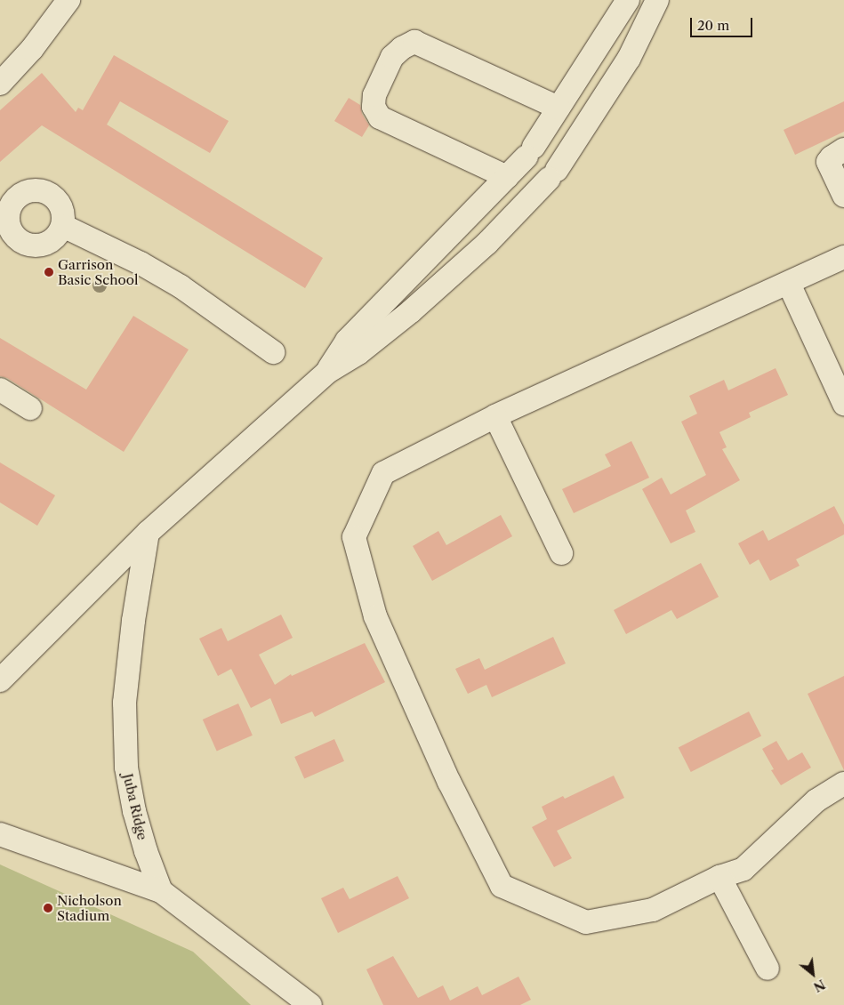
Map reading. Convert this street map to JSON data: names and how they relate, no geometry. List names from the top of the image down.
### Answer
{
  "streets": {
    "street": ["Juba Ridge"]
  },
  "places": ["Garrison Basic School", "Nicholson Stadium"],
  "scale_bar": "20 m",
  "north": "bottom right"
}
